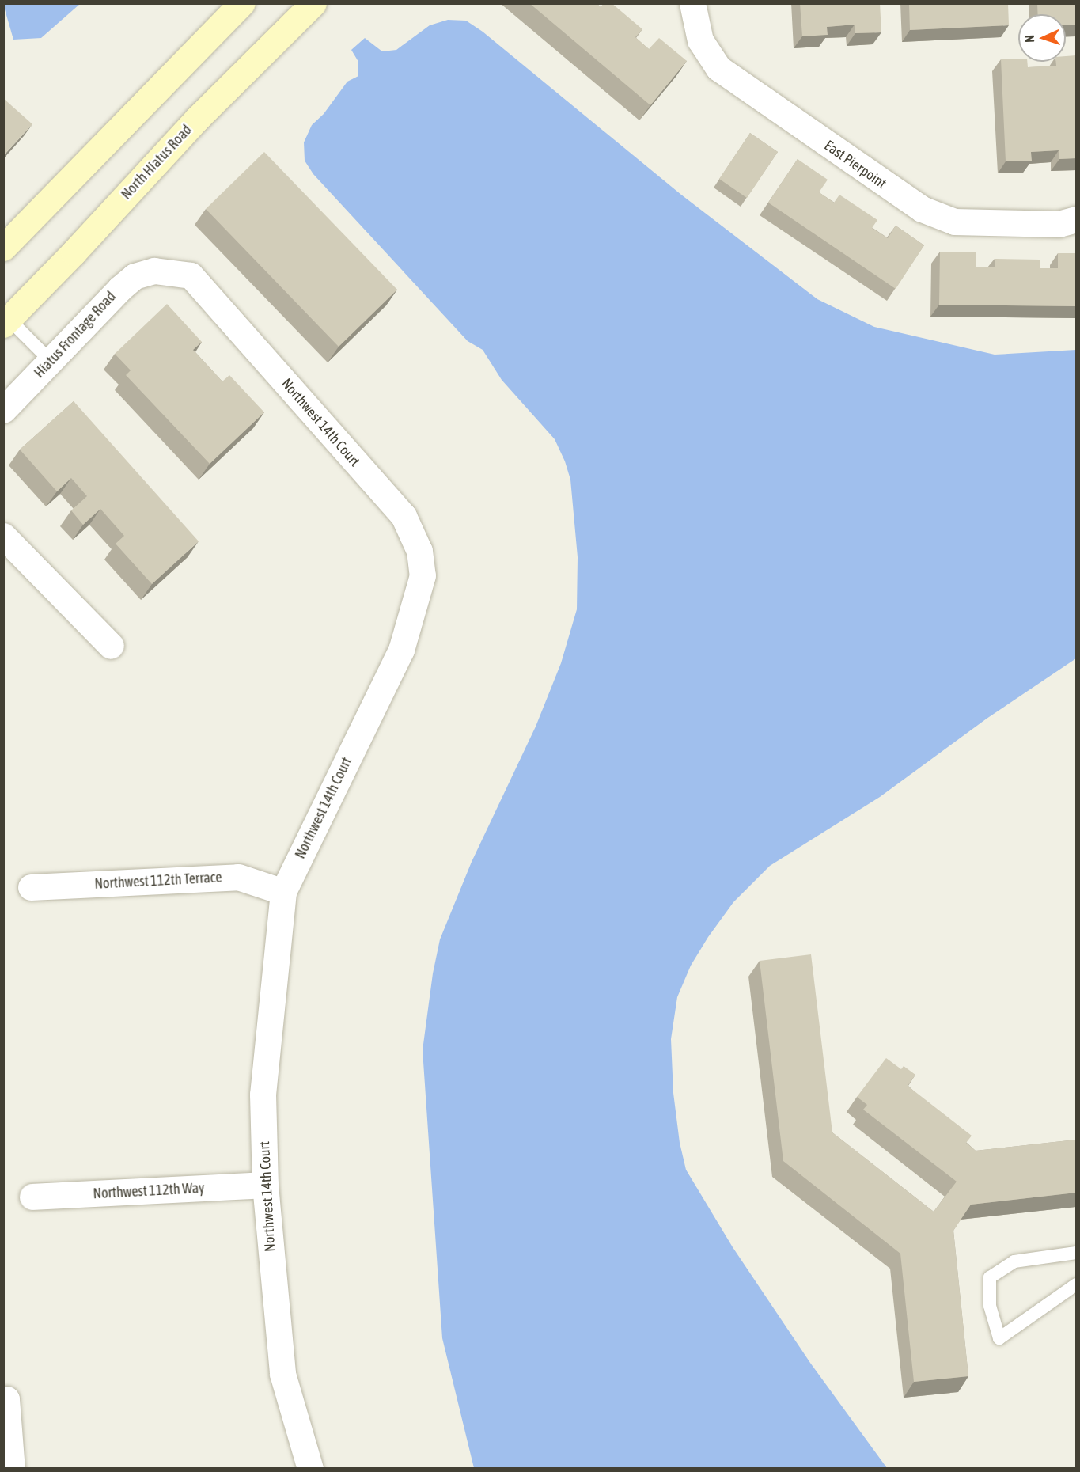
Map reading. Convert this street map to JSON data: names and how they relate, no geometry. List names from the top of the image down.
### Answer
{
  "streets": {
    "main road": ["North Hiatus Road"],
    "street": [
      "East Pierpoint",
      "Hiatus Frontage Road",
      "Northwest 14th Court",
      "Northwest 112th Terrace",
      "Northwest 112th Way"
    ]
  },
  "crossings": [
    ["Hiatus Frontage Road", "Northwest 14th Court"],
    ["Northwest 14th Court", "Northwest 112th Terrace"],
    ["Northwest 14th Court", "Northwest 112th Way"]
  ],
  "north": "left"
}
